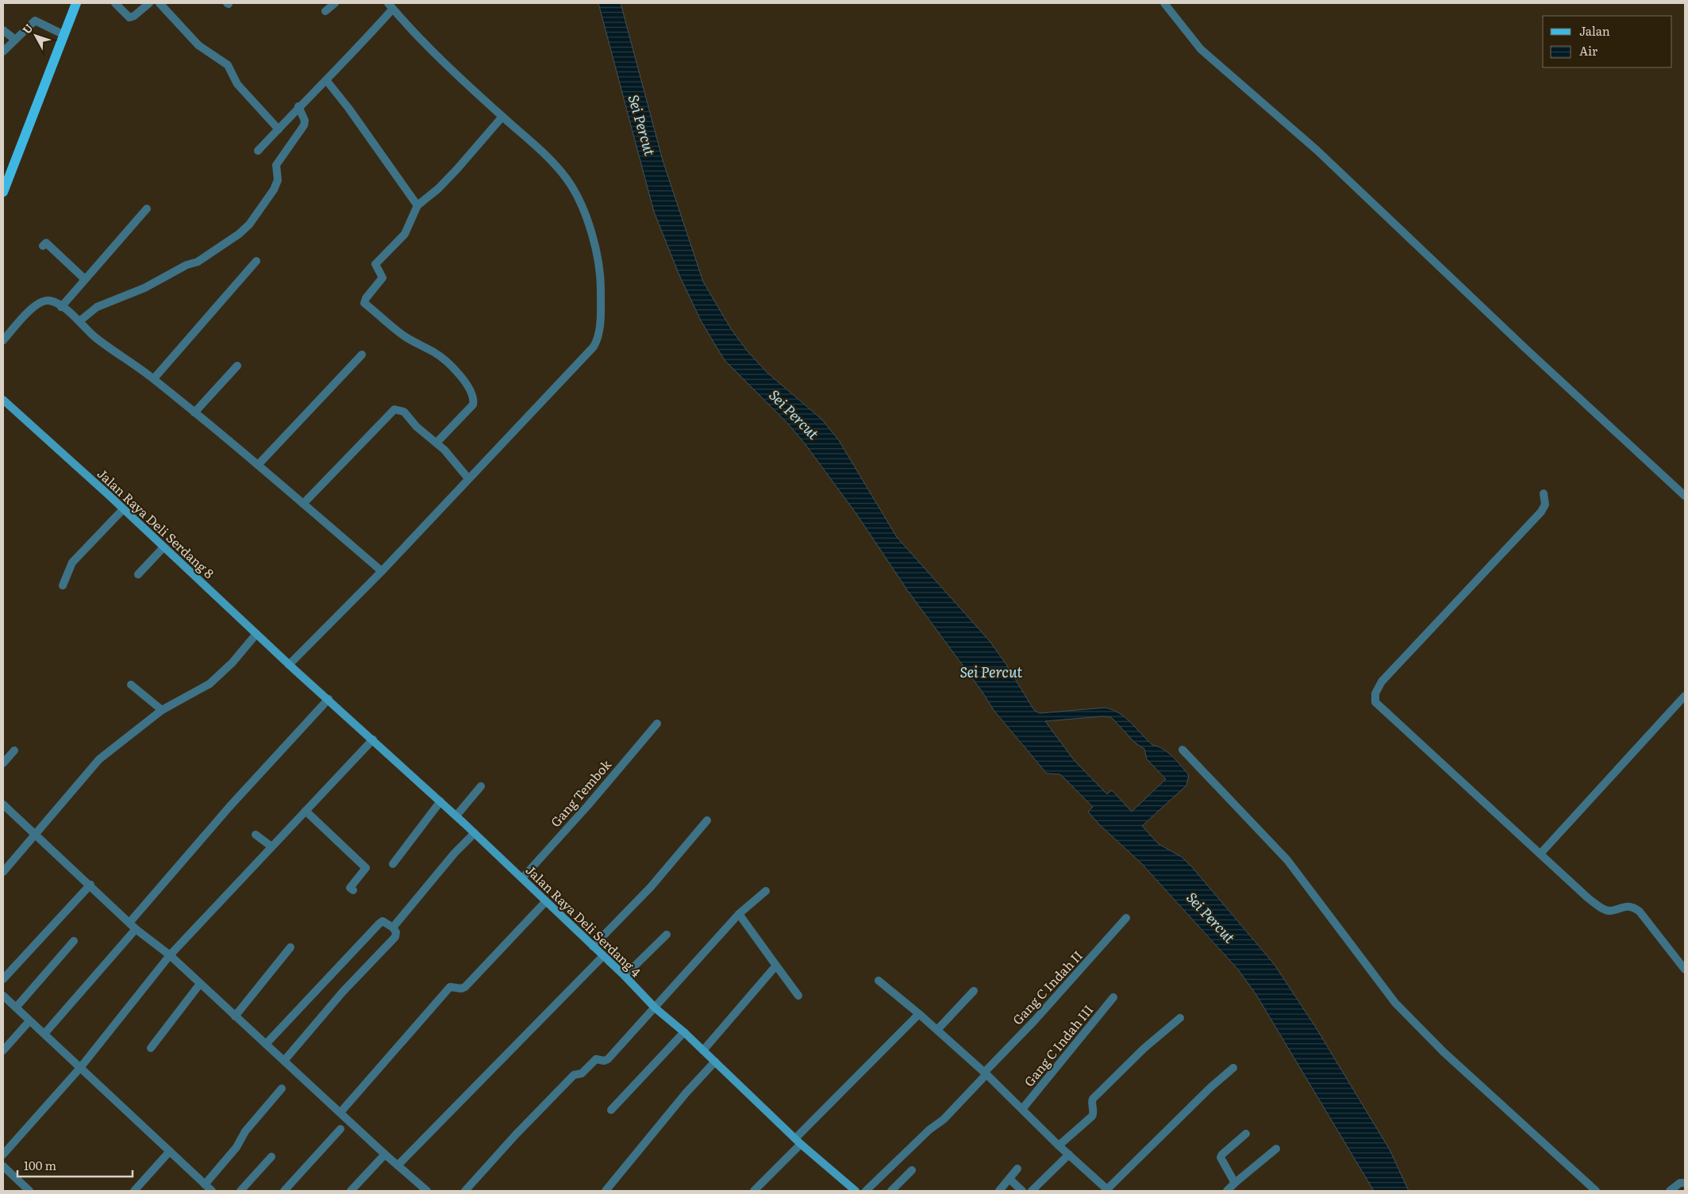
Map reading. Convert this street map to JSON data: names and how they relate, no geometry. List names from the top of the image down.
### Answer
{
  "streets": {
    "street": [
      "Jalan Raya Deli Serdang 8",
      "Gang Tembok",
      "Jalan Raya Deli Serdang 4",
      "Gang C Indah II",
      "Gang C Indah III"
    ]
  },
  "crossings": [
    ["Jalan Raya Deli Serdang 8", "Jalan Raya Deli Serdang 4"],
    ["Gang Tembok", "Jalan Raya Deli Serdang 4"]
  ],
  "water": ["Sei Percut"],
  "legend": ["Jalan", "Air"],
  "scale_bar": "100 m",
  "north": "top left"
}
